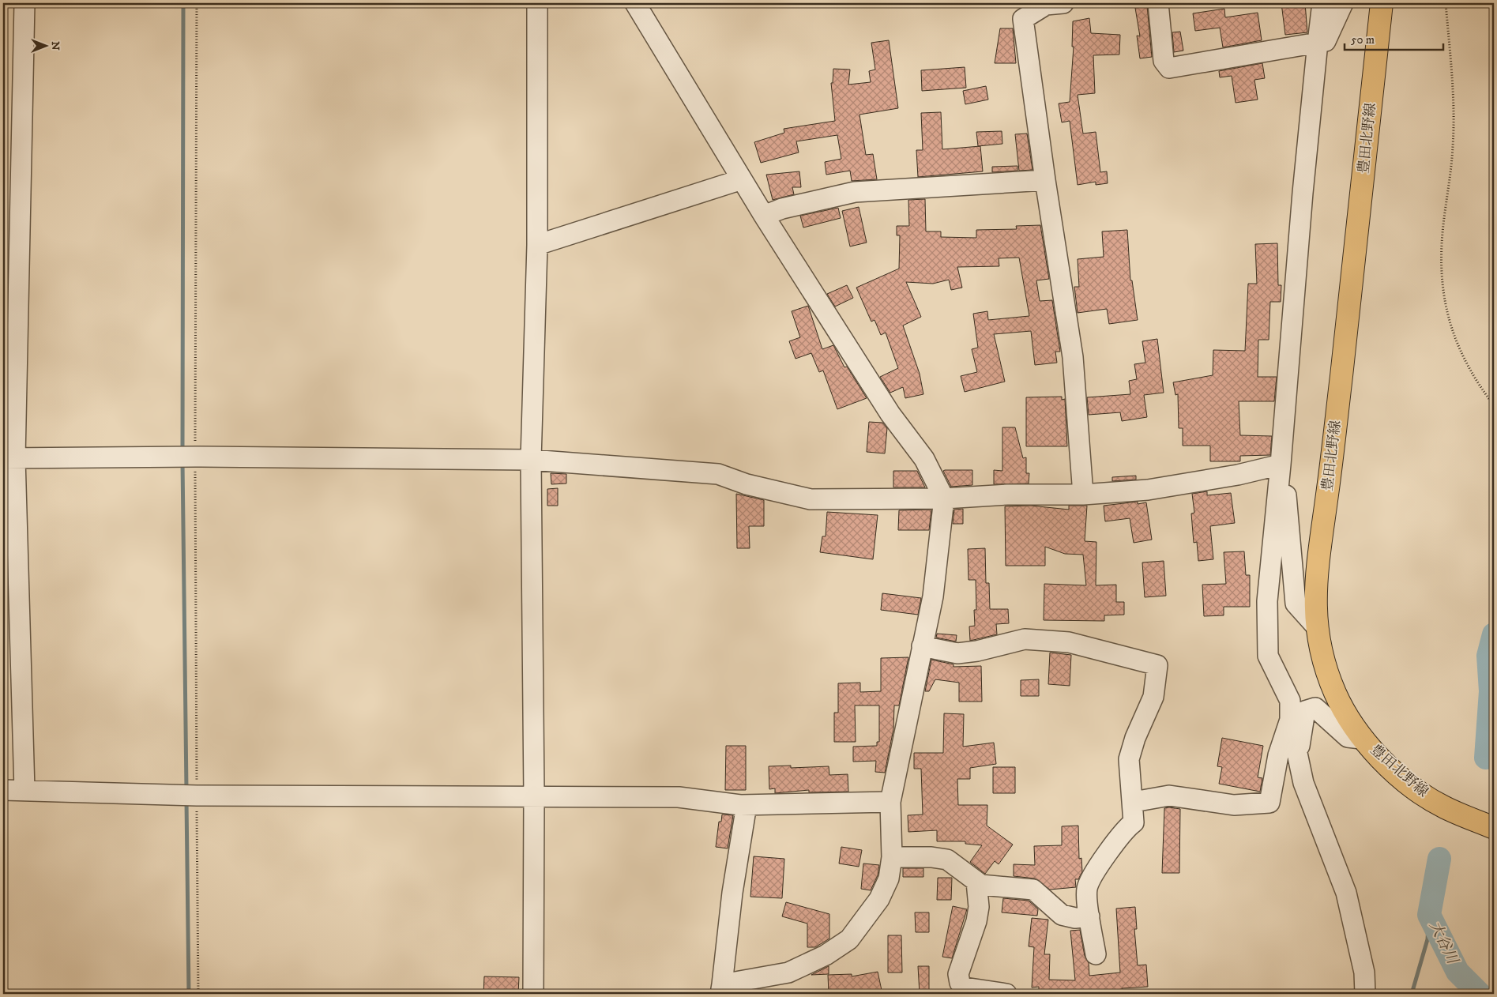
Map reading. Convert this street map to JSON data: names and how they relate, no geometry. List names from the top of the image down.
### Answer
{
  "streets": {
    "main road": ["豊田北野線"]
  },
  "water": ["大谷川"],
  "scale_bar": "50 m",
  "north": "right"
}
